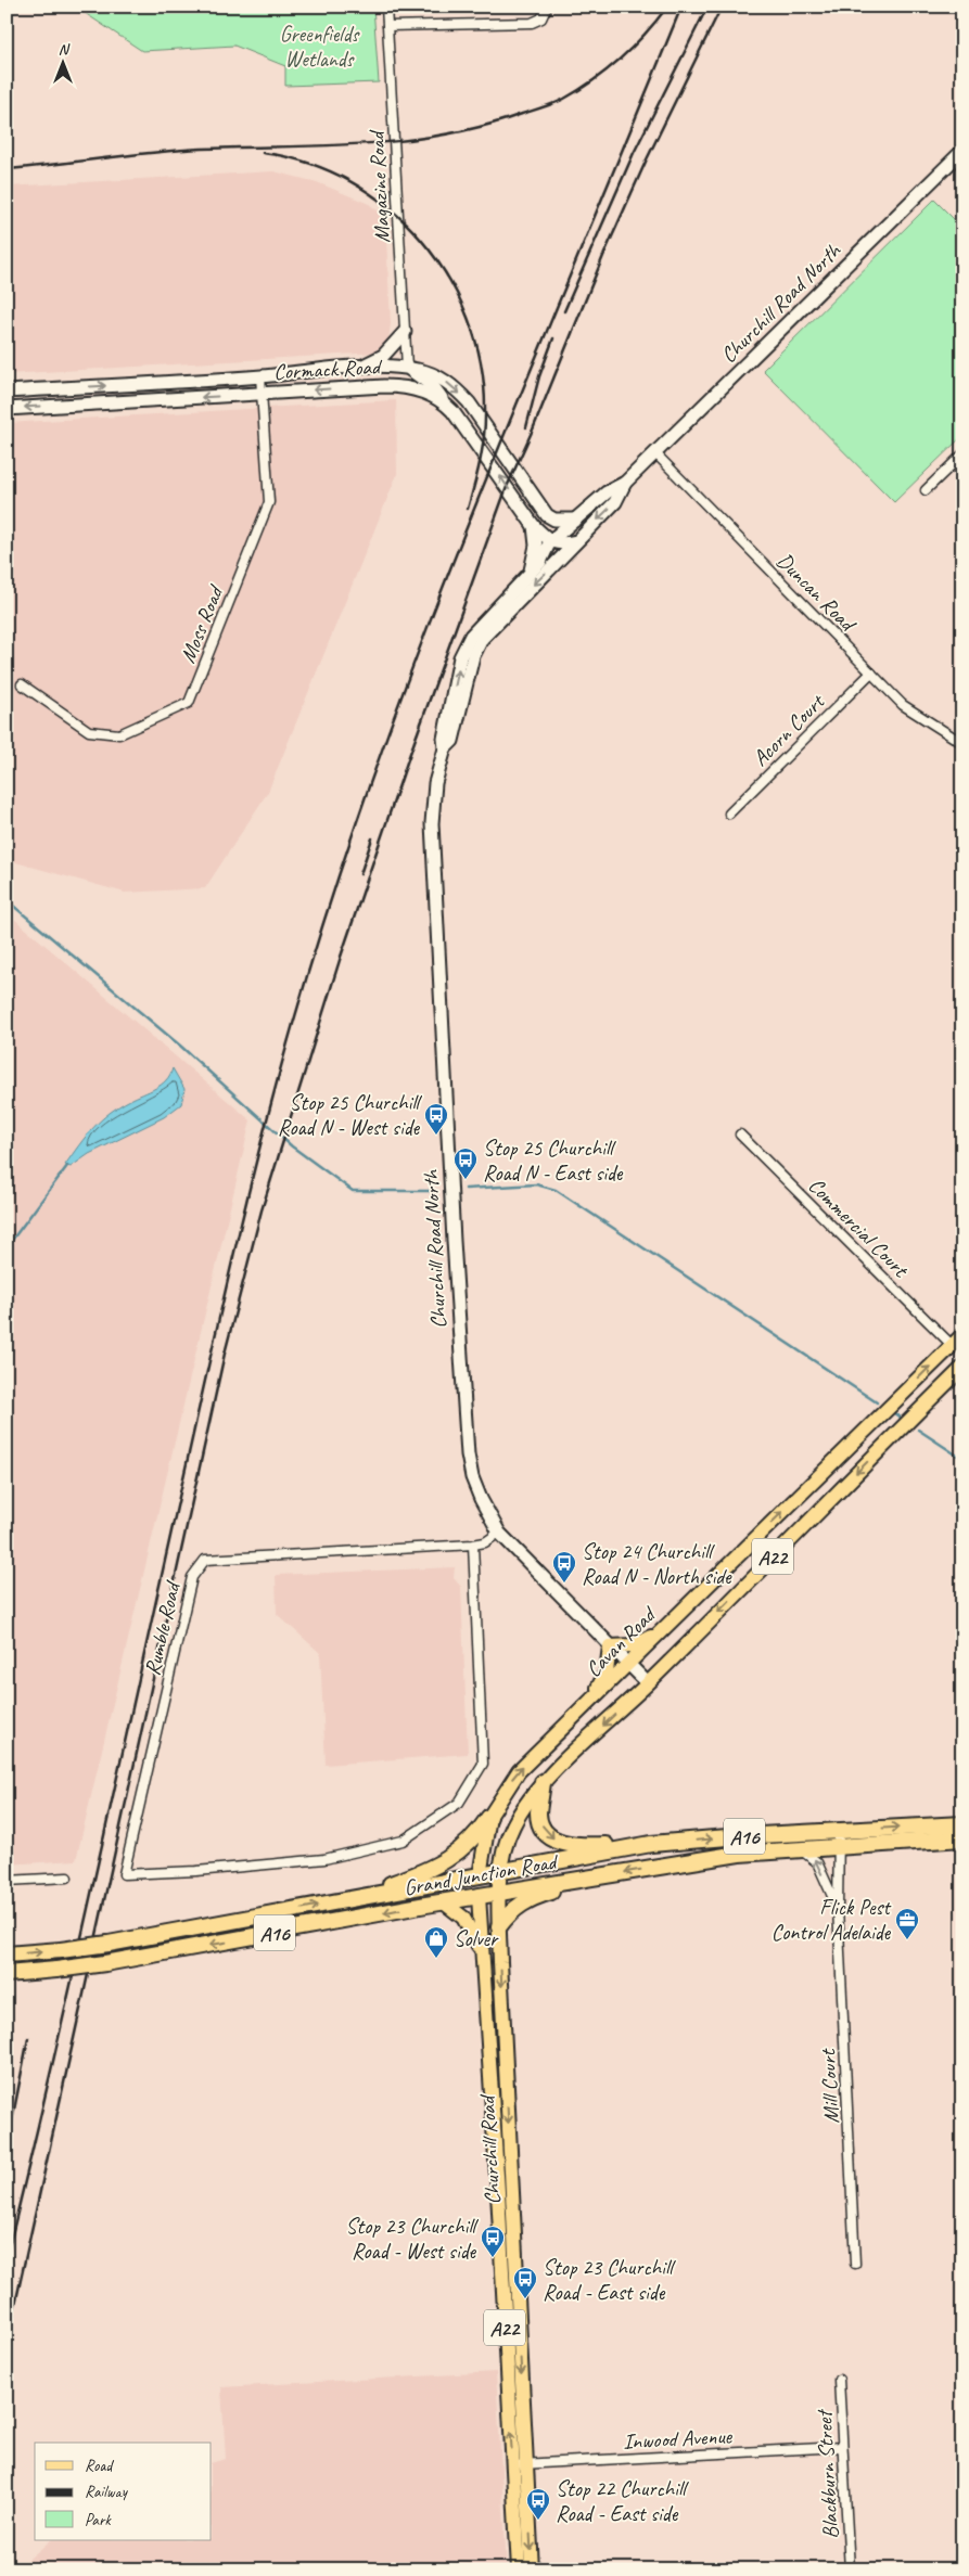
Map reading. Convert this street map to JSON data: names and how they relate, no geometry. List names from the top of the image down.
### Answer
{
  "streets": {
    "highway": [
      "A22",
      "Cavan Road",
      "A16",
      "Grand Junction Road"
    ],
    "main road": ["Churchill Road"],
    "street": [
      "Magazine Road",
      "Churchill Road North",
      "Cormack Road",
      "Duncan Road",
      "Moss Road",
      "Acorn Court",
      "Commercial Court",
      "Rumble Road",
      "Mill Court",
      "Inwood Avenue",
      "Blackburn Street"
    ]
  },
  "crossings": [
    ["Magazine Road", "Cormack Road"],
    ["Churchill Road North", "Cormack Road"],
    ["Churchill Road North", "Duncan Road"],
    ["Churchill Road North", "A22"],
    ["Churchill Road North", "Rumble Road"],
    ["Churchill Road North", "Cavan Road"],
    ["Cormack Road", "Moss Road"],
    ["Duncan Road", "Acorn Court"],
    ["Commercial Court", "Cavan Road"],
    ["A22", "Grand Junction Road"],
    ["A22", "Churchill Road"],
    ["Cavan Road", "Grand Junction Road"],
    ["Cavan Road", "Churchill Road"],
    ["Grand Junction Road", "Mill Court"],
    ["Grand Junction Road", "Churchill Road"],
    ["Churchill Road", "Inwood Avenue"],
    ["Inwood Avenue", "Blackburn Street"]
  ],
  "parks": ["Greenfields Wetlands"],
  "places": {
    "bus stop": [
      "Stop 25 Churchill Road N - West side",
      "Stop 25 Churchill Road N - East side",
      "Stop 24 Churchill Road N - North side",
      "Stop 23 Churchill Road - West side",
      "Stop 23 Churchill Road - East side",
      "Stop 22 Churchill Road - East side"
    ],
    "office": ["Flick Pest Control Adelaide"],
    "shop": ["Solver"]
  },
  "legend": ["Road", "Railway", "Park"],
  "north": "top"
}
